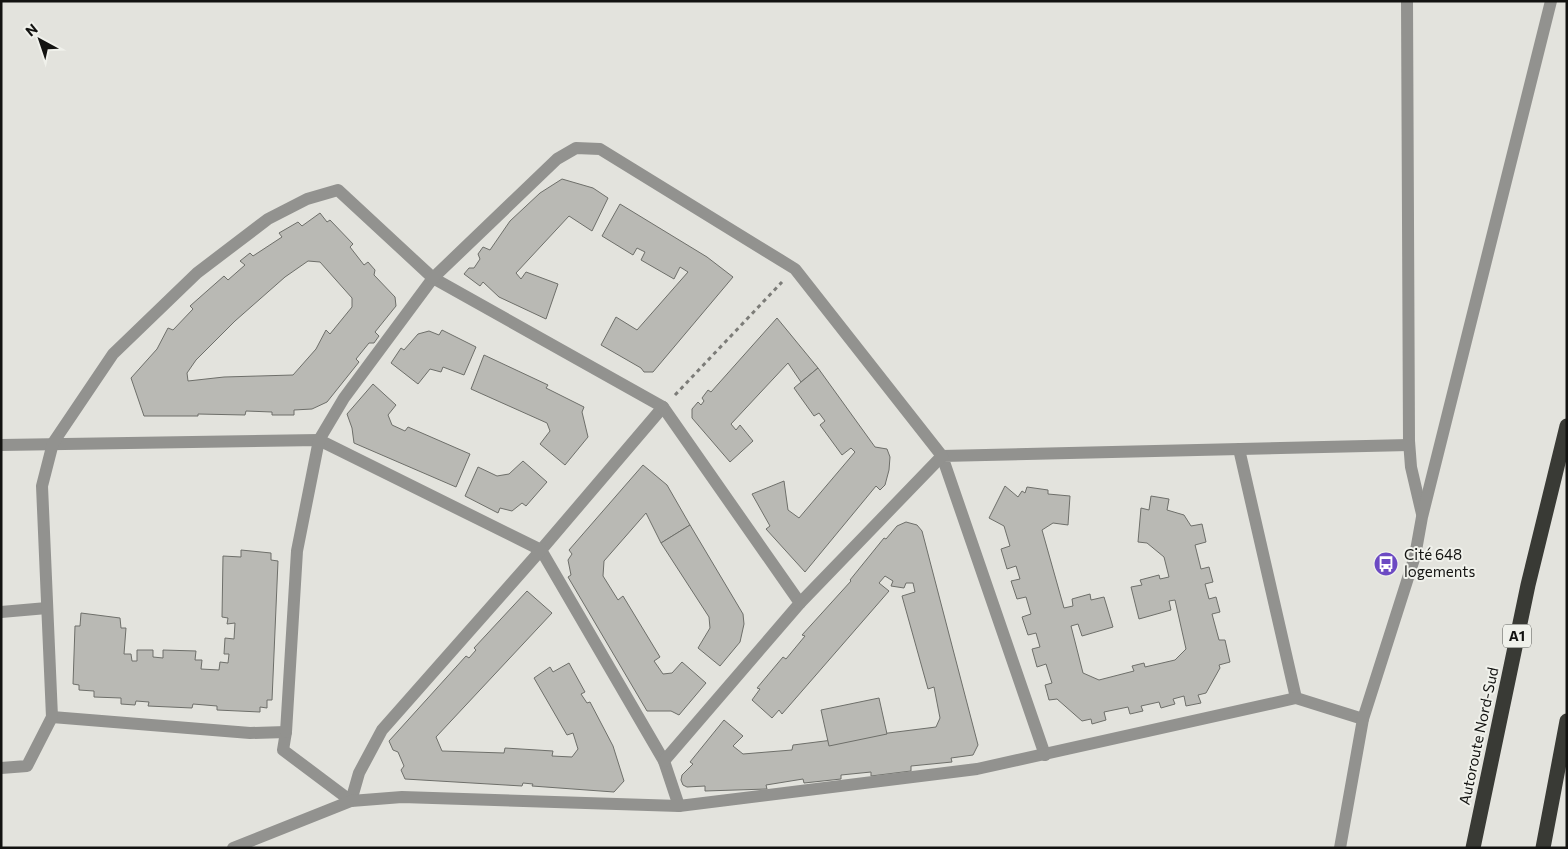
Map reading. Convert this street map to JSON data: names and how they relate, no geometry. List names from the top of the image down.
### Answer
{
  "streets": {
    "highway": ["A1", "Autoroute Nord-Sud"]
  },
  "places": {
    "bus stop": ["Cité 648 logements"]
  },
  "north": "top left"
}
